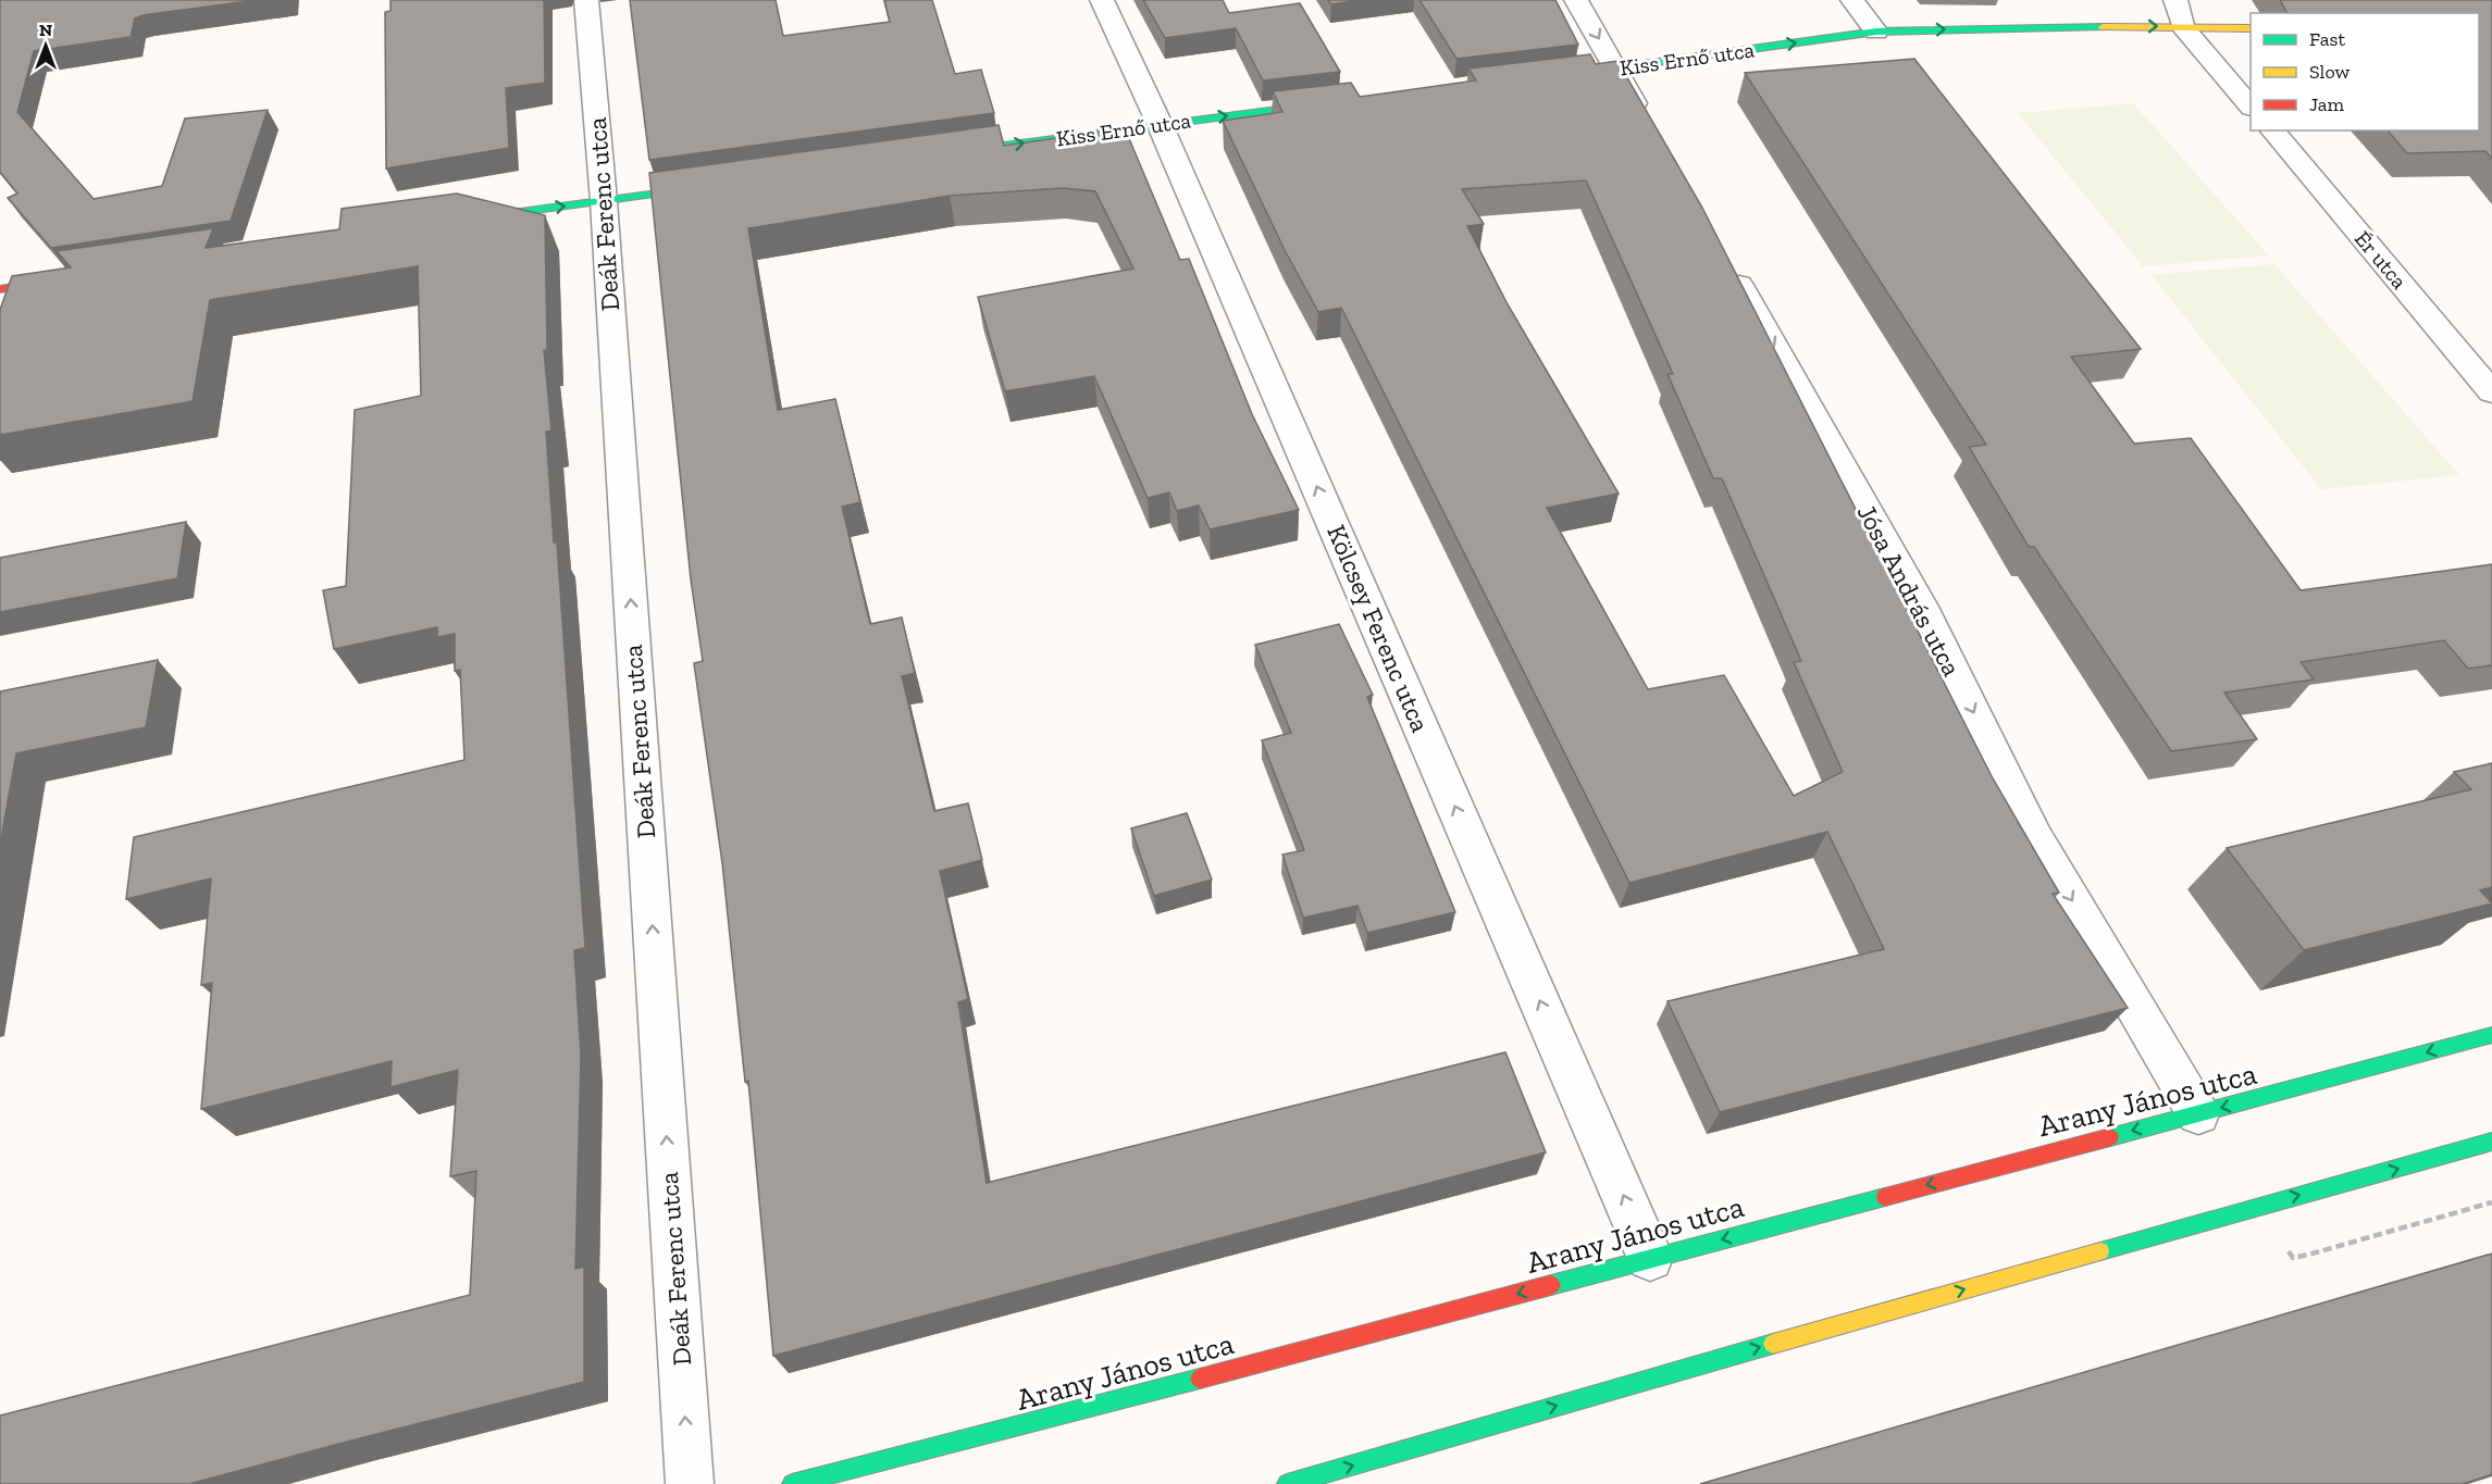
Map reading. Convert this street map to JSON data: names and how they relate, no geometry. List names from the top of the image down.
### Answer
{
  "streets": {
    "street": [
      "Kiss Ernő utca",
      "Deák Ferenc utca",
      "Ér utca",
      "Jósa András utca",
      "Kölcsey Ferenc utca",
      "Arany János utca"
    ]
  },
  "crossings": [
    ["Kiss Ernő utca", "Kölcsey Ferenc utca"],
    ["Jósa András utca", "Arany János utca"],
    ["Kölcsey Ferenc utca", "Arany János utca"]
  ],
  "one_way": [
    "Kiss Ernő utca",
    "Deák Ferenc utca",
    "Jósa András utca",
    "Kölcsey Ferenc utca"
  ],
  "legend": ["Fast", "Slow", "Jam"],
  "north": "top"
}
